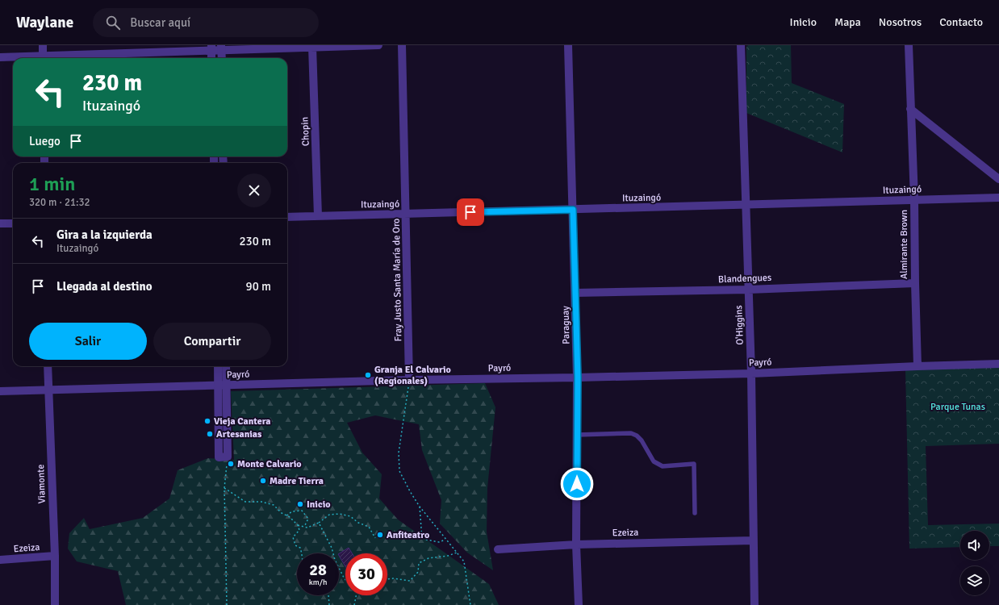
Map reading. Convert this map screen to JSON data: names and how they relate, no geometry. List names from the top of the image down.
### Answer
{
  "streets": {
    "street": [
      "Chopin",
      "Ituzaingó",
      "Almirante Brown",
      "Blandengues",
      "Fray Justo Santa María de Oro",
      "Paraguay",
      "O'Higgins",
      "Payró",
      "Viamonte",
      "Ezeiza"
    ]
  },
  "crossings": [
    ["Chopin", "Ituzaingó"],
    ["Ituzaingó", "Almirante Brown"],
    ["Ituzaingó", "Fray Justo Santa María de Oro"],
    ["Ituzaingó", "Paraguay"],
    ["Ituzaingó", "O'Higgins"],
    ["Almirante Brown", "Blandengues"],
    ["Almirante Brown", "Payró"],
    ["Blandengues", "Paraguay"],
    ["Blandengues", "O'Higgins"],
    ["Fray Justo Santa María de Oro", "Payró"],
    ["Paraguay", "Payró"],
    ["Paraguay", "Ezeiza"],
    ["O'Higgins", "Payró"],
    ["O'Higgins", "Ezeiza"],
    ["Payró", "Viamonte"],
    ["Viamonte", "Ezeiza"]
  ],
  "parks": ["Parque Tunas"],
  "places": [
    "Granja El Calvario (Regionales)",
    "Vieja Cantera",
    "Artesanias",
    "Monte Calvario",
    "Madre Tierra",
    "Inicio",
    "Anfiteatro"
  ],
  "page": {
    "header": "Waylane",
    "search": "Buscar aquí",
    "nav": [
      "Inicio",
      "Mapa",
      "Nosotros",
      "Contacto"
    ],
    "turn": ["230 m", "Ituzaingó"],
    "then": "Luego",
    "heading": ["1 min", "320 m · 21:32"],
    "list": [
      {
        "name": "Gira a la izquierda",
        "note": "Ituzaingó",
        "value": "230 m"
      },
      {
        "name": "Llegada al destino",
        "value": "90 m"
      }
    ],
    "buttons": ["Salir", "Compartir"],
    "speed": "28 km/h",
    "limit": "30"
  }
}
